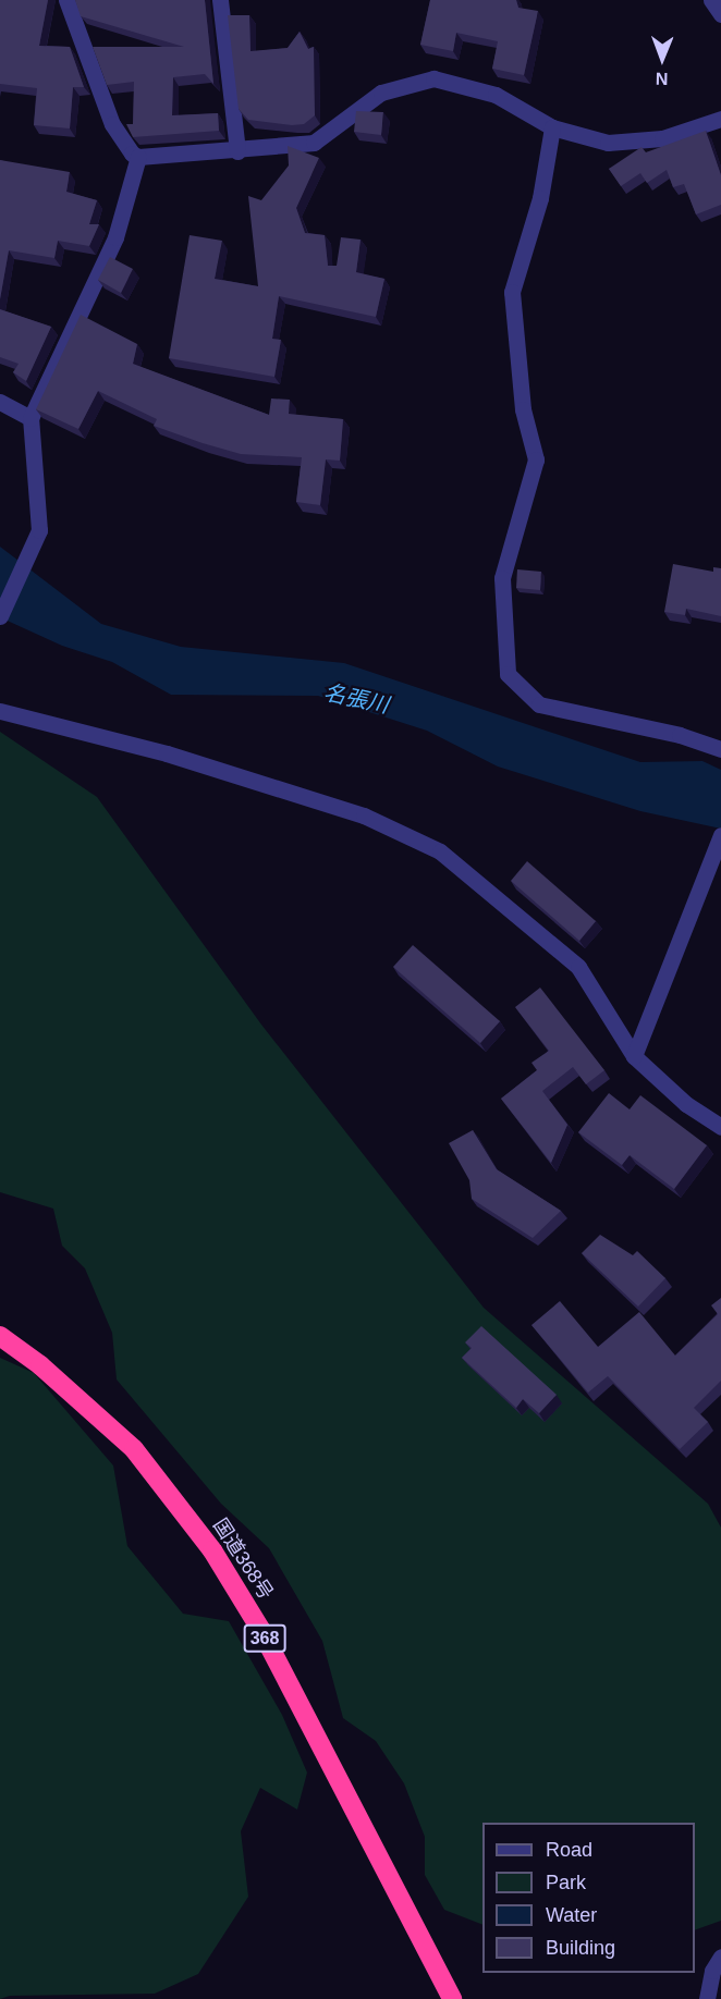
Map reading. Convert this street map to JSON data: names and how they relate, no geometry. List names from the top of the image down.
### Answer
{
  "streets": {
    "highway": ["国道368号", "368"]
  },
  "water": ["名張川"],
  "legend": [
    "Road",
    "Park",
    "Water",
    "Building"
  ],
  "north": "bottom"
}
